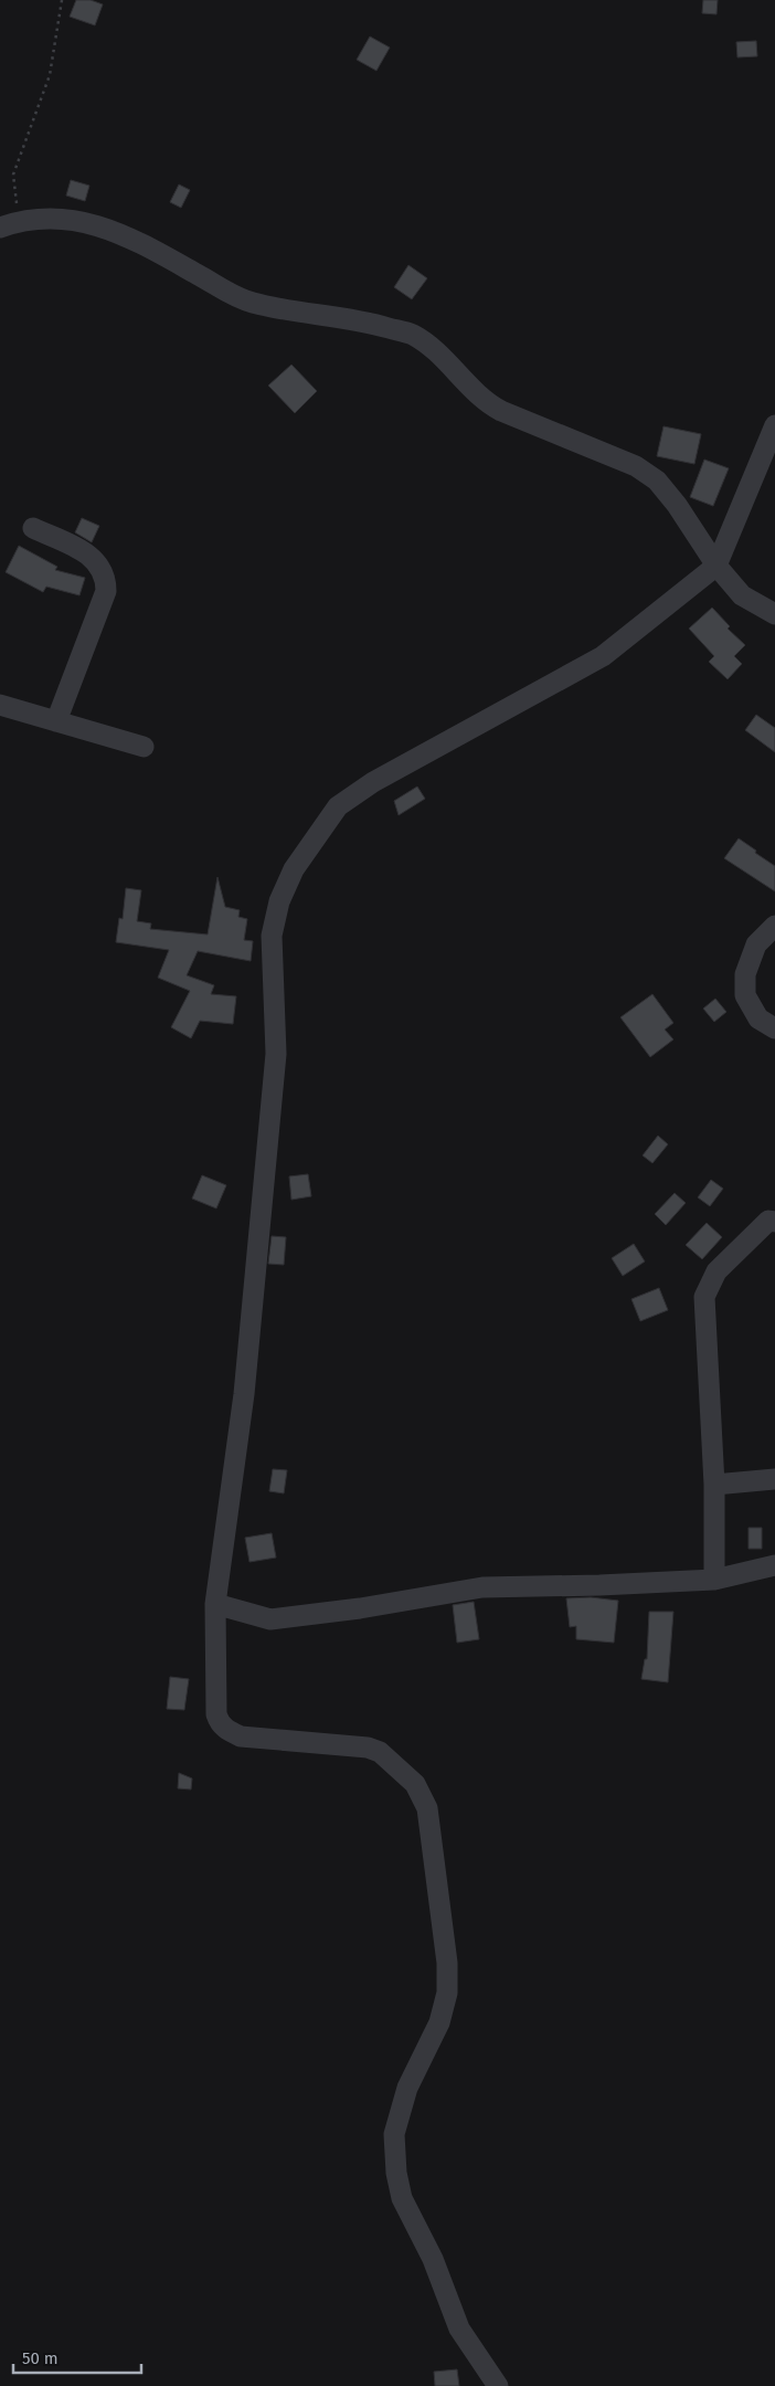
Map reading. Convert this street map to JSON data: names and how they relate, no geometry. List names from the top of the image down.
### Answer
{
  "scale_bar": "50 m"
}
